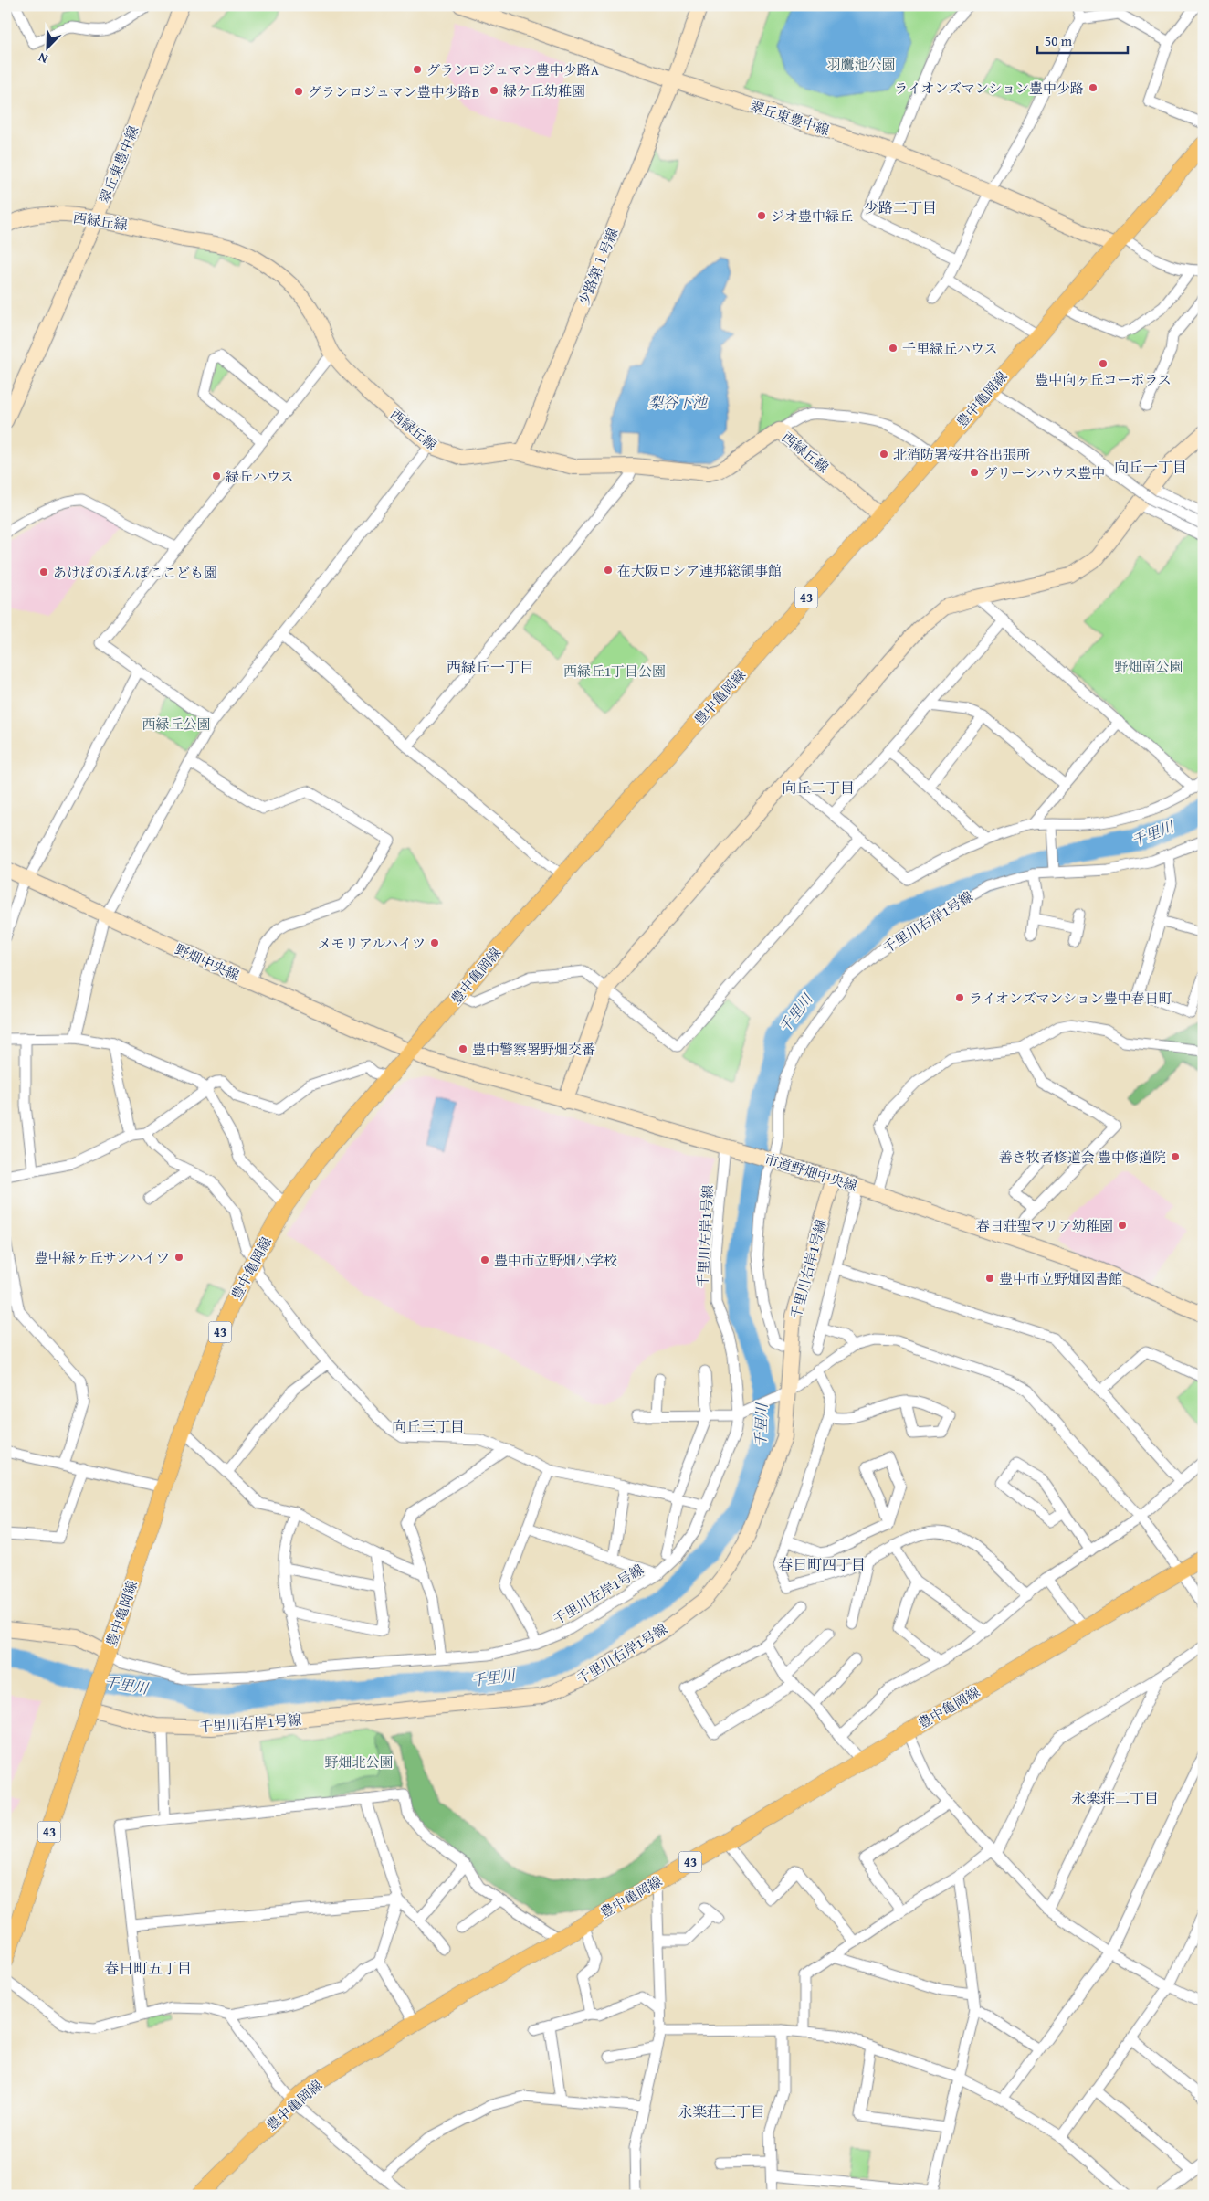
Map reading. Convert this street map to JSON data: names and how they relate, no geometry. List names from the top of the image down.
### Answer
{
  "streets": {
    "main road": ["豊中亀岡線", "43"],
    "street": [
      "翠丘東豊中線",
      "西緑丘線",
      "少路第１号線",
      "千里川右岸1号線",
      "野畑中央線",
      "市道野畑中央線",
      "千里川左岸1号線"
    ]
  },
  "crossings": [
    ["翠丘東豊中線", "西緑丘線"],
    ["翠丘東豊中線", "少路第１号線"],
    ["翠丘東豊中線", "豊中亀岡線"],
    ["西緑丘線", "少路第１号線"],
    ["西緑丘線", "豊中亀岡線"],
    ["豊中亀岡線", "千里川右岸1号線"],
    ["豊中亀岡線", "野畑中央線"],
    ["豊中亀岡線", "市道野畑中央線"],
    ["豊中亀岡線", "千里川左岸1号線"],
    ["千里川右岸1号線", "市道野畑中央線"],
    ["野畑中央線", "市道野畑中央線"],
    ["市道野畑中央線", "千里川左岸1号線"]
  ],
  "districts": [
    "少路二丁目",
    "向丘一丁目",
    "西緑丘一丁目",
    "向丘二丁目",
    "向丘三丁目",
    "春日町四丁目",
    "永楽荘二丁目",
    "春日町五丁目",
    "永楽荘三丁目"
  ],
  "water": ["梨谷下池", "千里川"],
  "parks": [
    "羽鷹池公園",
    "野畑南公園",
    "西緑丘1丁目公園",
    "西緑丘公園",
    "野畑北公園"
  ],
  "places": [
    "グランロジュマン豊中少路A",
    "ライオンズマンション豊中少路",
    "緑ケ丘幼稚園",
    "グランロジュマン豊中少路B",
    "ジオ豊中緑丘",
    "千里緑丘ハウス",
    "豊中向ヶ丘コーポラス",
    "北消防署桜井谷出張所",
    "グリーンハウス豊中",
    "緑丘ハウス",
    "在大阪ロシア連邦総領事館",
    "あけぼのぽんぽここども園",
    "メモリアルハイツ",
    "ライオンズマンション豊中春日町",
    "豊中警察署野畑交番",
    "善き牧者修道会 豊中修道院",
    "春日荘聖マリア幼稚園",
    "豊中緑ヶ丘サンハイツ",
    "豊中市立野畑小学校",
    "豊中市立野畑図書館"
  ],
  "scale_bar": "50 m",
  "north": "bottom left"
}
